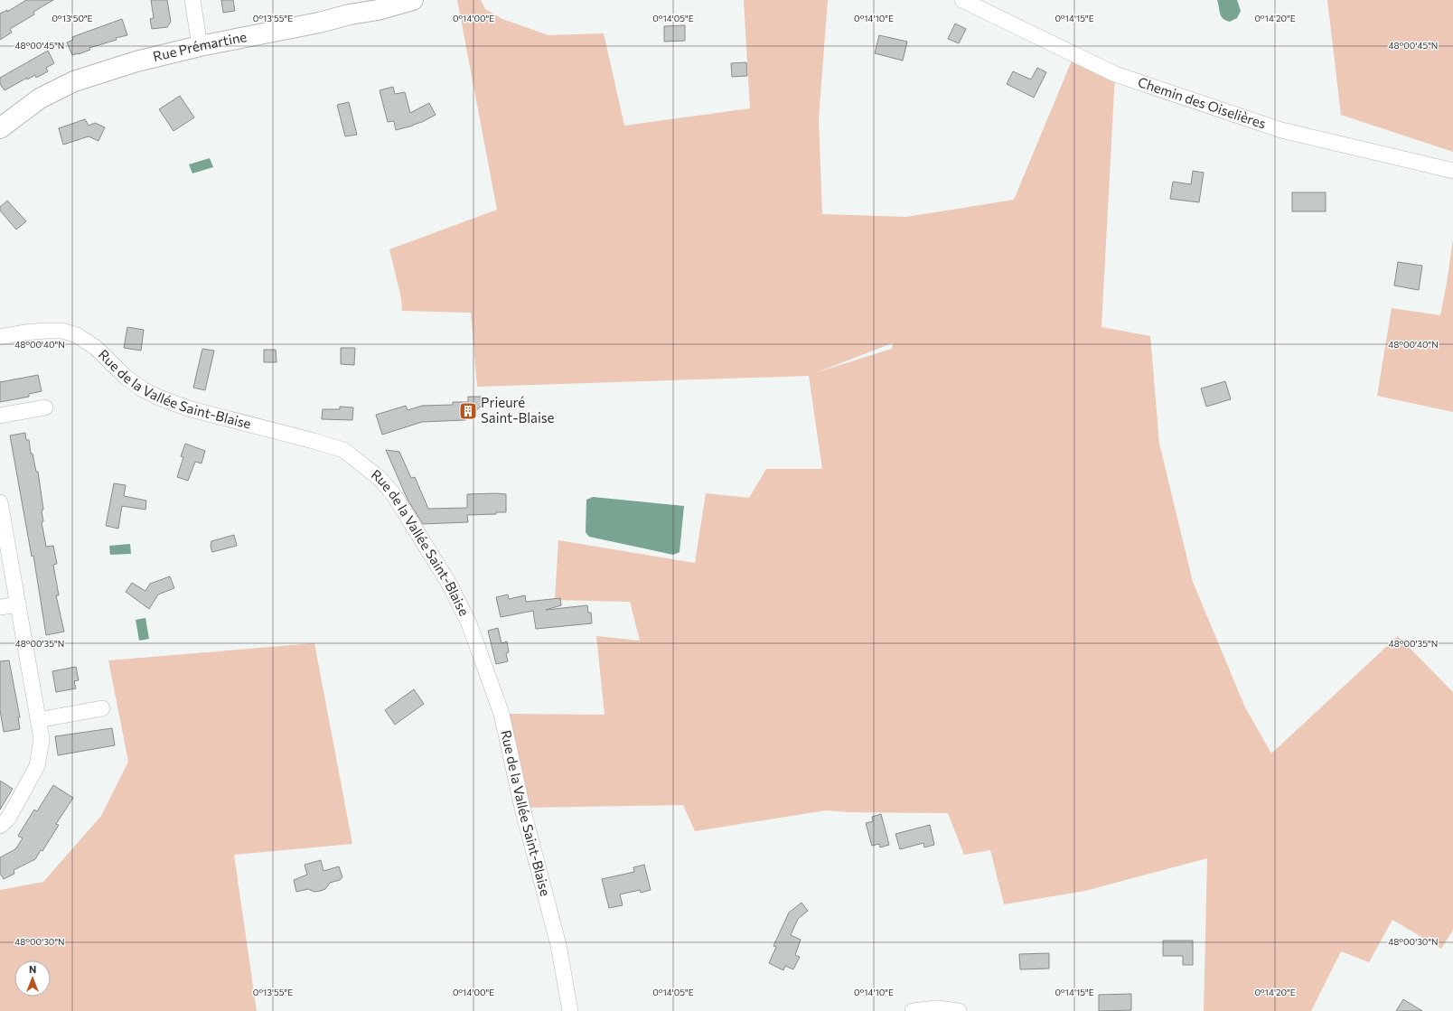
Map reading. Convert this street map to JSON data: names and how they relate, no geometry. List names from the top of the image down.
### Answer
{
  "streets": {
    "street": ["Rue Prémartine", "Chemin des Oiselières", "Rue de la Vallée Saint-Blaise"]
  },
  "places": {
    "building": ["Prieuré Saint-Blaise"]
  },
  "north": "top",
  "coordinates": [
    "0°13'50\"E",
    "0°13'55\"E",
    "0°14'00\"E",
    "0°14'05\"E",
    "0°14'10\"E",
    "0°14'15\"E",
    "0°14'20\"E",
    "48°00'45\"N",
    "48°00'40\"N",
    "48°00'35\"N",
    "48°00'30\"N"
  ]
}
